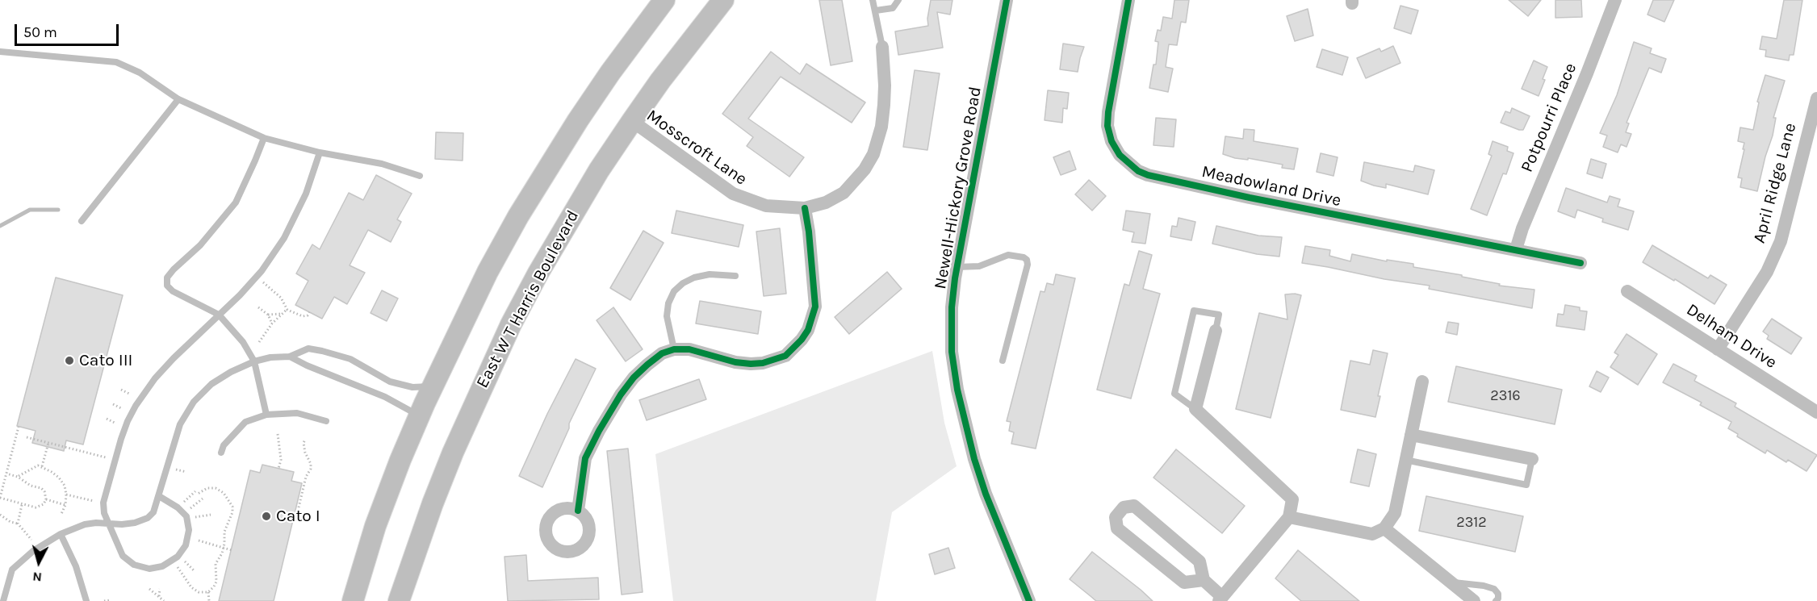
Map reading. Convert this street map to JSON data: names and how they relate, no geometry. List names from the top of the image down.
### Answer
{
  "streets": {
    "main road": ["East W T Harris Boulevard"],
    "street": [
      "Potpourri Place",
      "Mosscroft Lane",
      "April Ridge Lane",
      "Meadowland Drive",
      "Newell-Hickory Grove Road",
      "Delham Drive"
    ]
  },
  "crossings": [
    ["Potpourri Place", "Meadowland Drive"],
    ["Mosscroft Lane", "East W T Harris Boulevard"],
    ["April Ridge Lane", "Delham Drive"]
  ],
  "places": ["Cato III", "Cato I"],
  "house_numbers": ["2316", "2312"],
  "scale_bar": "50 m",
  "north": "bottom"
}
